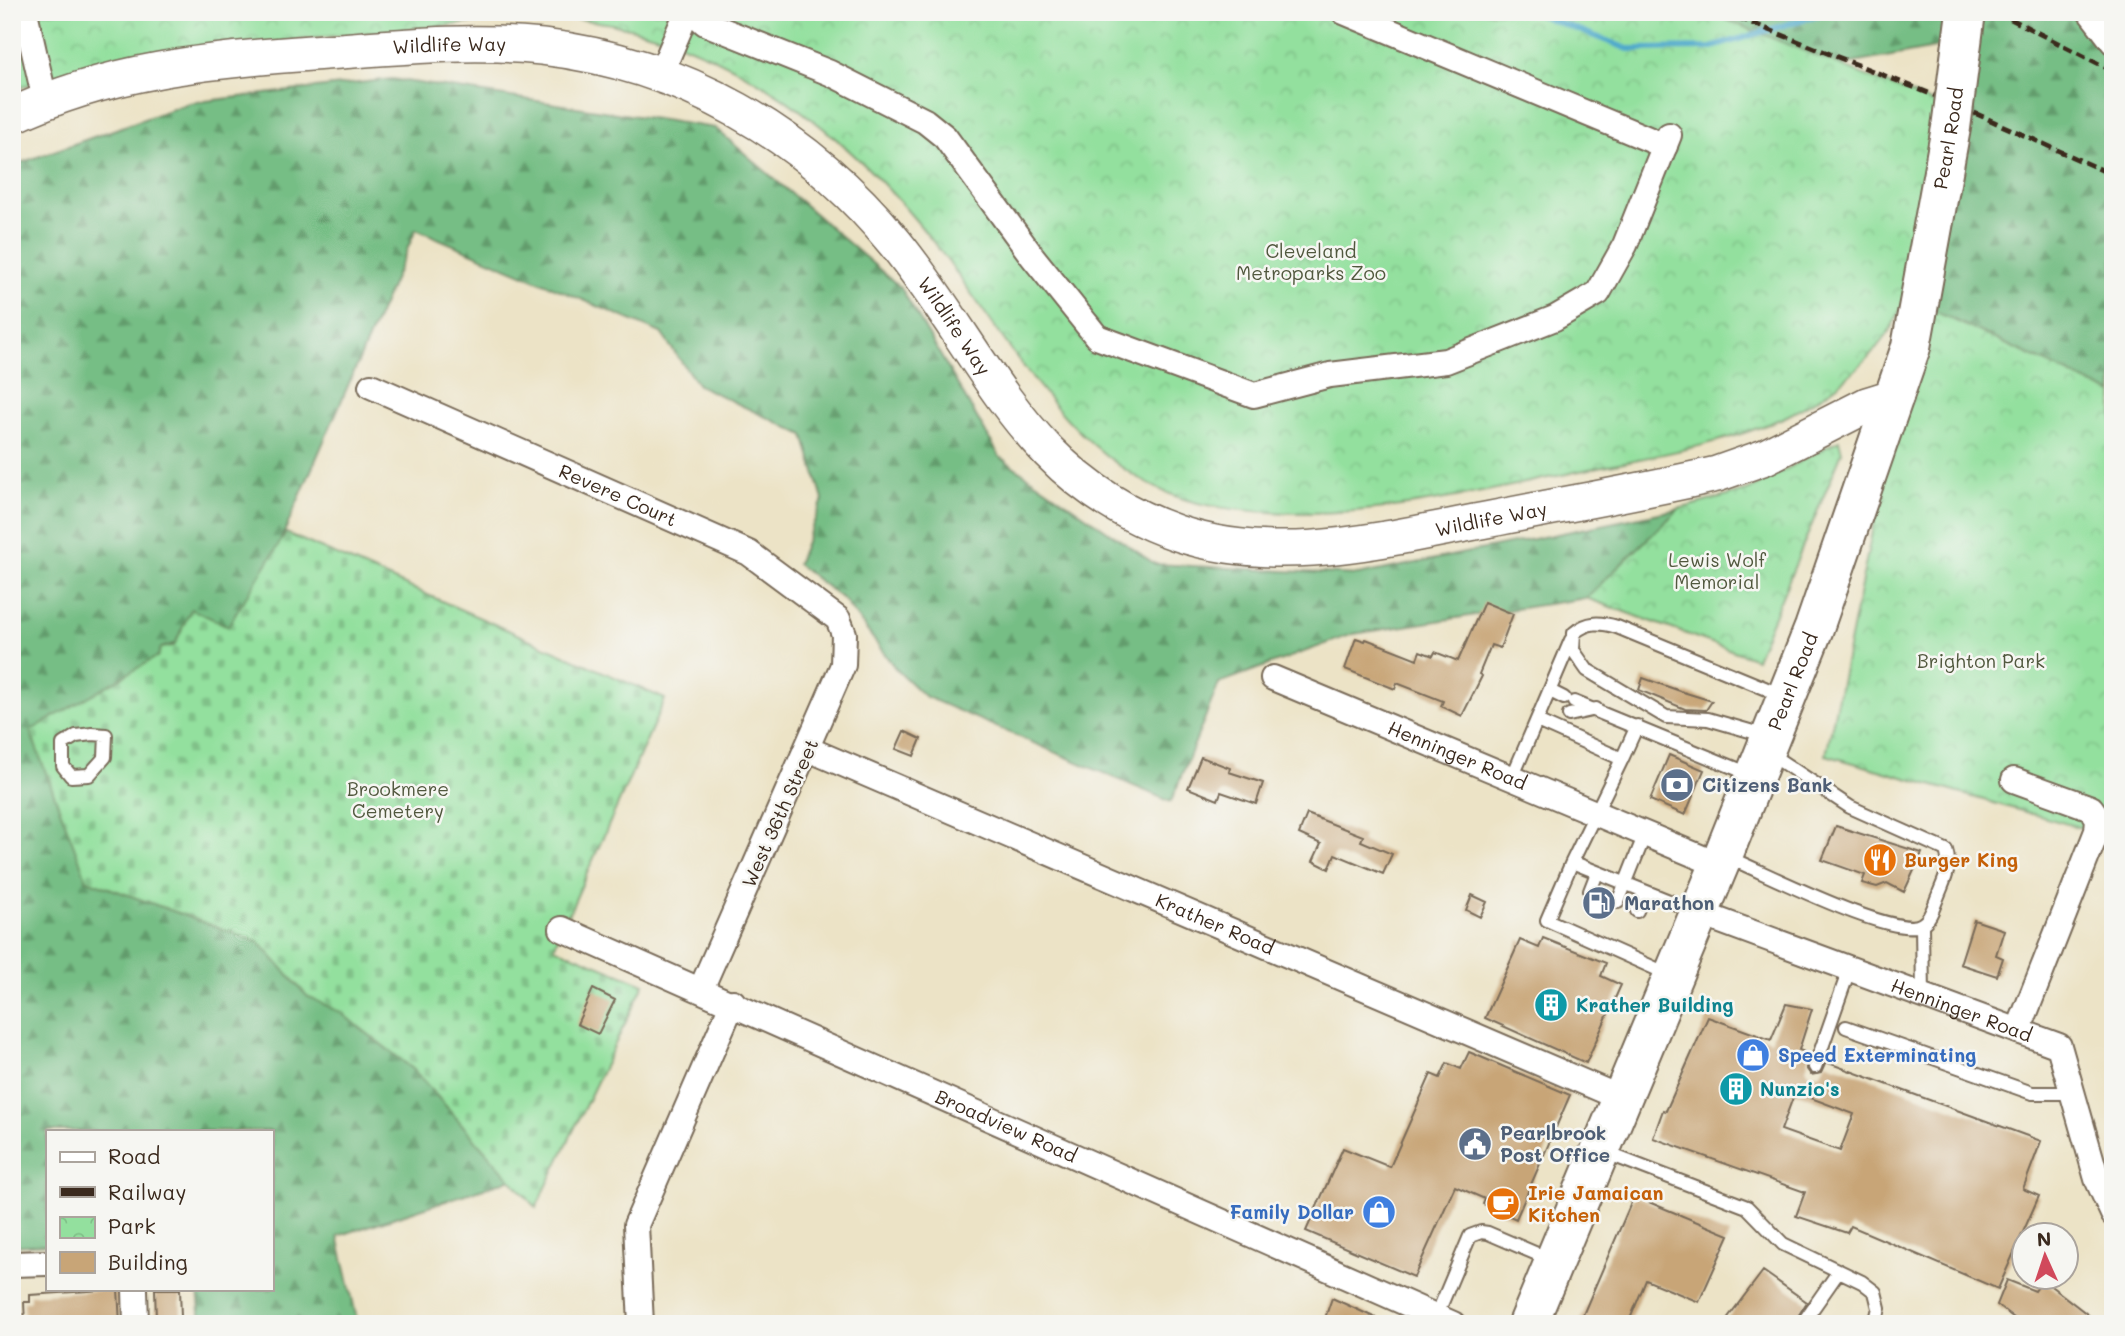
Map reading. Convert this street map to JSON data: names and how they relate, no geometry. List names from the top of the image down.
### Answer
{
  "streets": {
    "main road": ["Pearl Road"],
    "street": [
      "Wildlife Way",
      "Revere Court",
      "Henninger Road",
      "West 36th Street",
      "Krather Road",
      "Broadview Road"
    ]
  },
  "crossings": [
    ["Wildlife Way", "Pearl Road"],
    ["Pearl Road", "Henninger Road"],
    ["Pearl Road", "Krather Road"],
    ["Revere Court", "West 36th Street"],
    ["West 36th Street", "Krather Road"],
    ["West 36th Street", "Broadview Road"]
  ],
  "parks": [
    "Cleveland Metroparks Zoo",
    "Lewis Wolf Memorial",
    "Brighton Park",
    "Brookmere Cemetery"
  ],
  "places": {
    "bank": ["Citizens Bank"],
    "restaurant": ["Burger King"],
    "fuel station": ["Marathon"],
    "building": ["Krather Building", "Nunzio's"],
    "shop": ["Speed Exterminating", "Family Dollar"],
    "public building": ["Pearlbrook Post Office"],
    "cafe": ["Irie Jamaican Kitchen"]
  },
  "legend": [
    "Road",
    "Railway",
    "Park",
    "Building"
  ],
  "north": "top"
}
